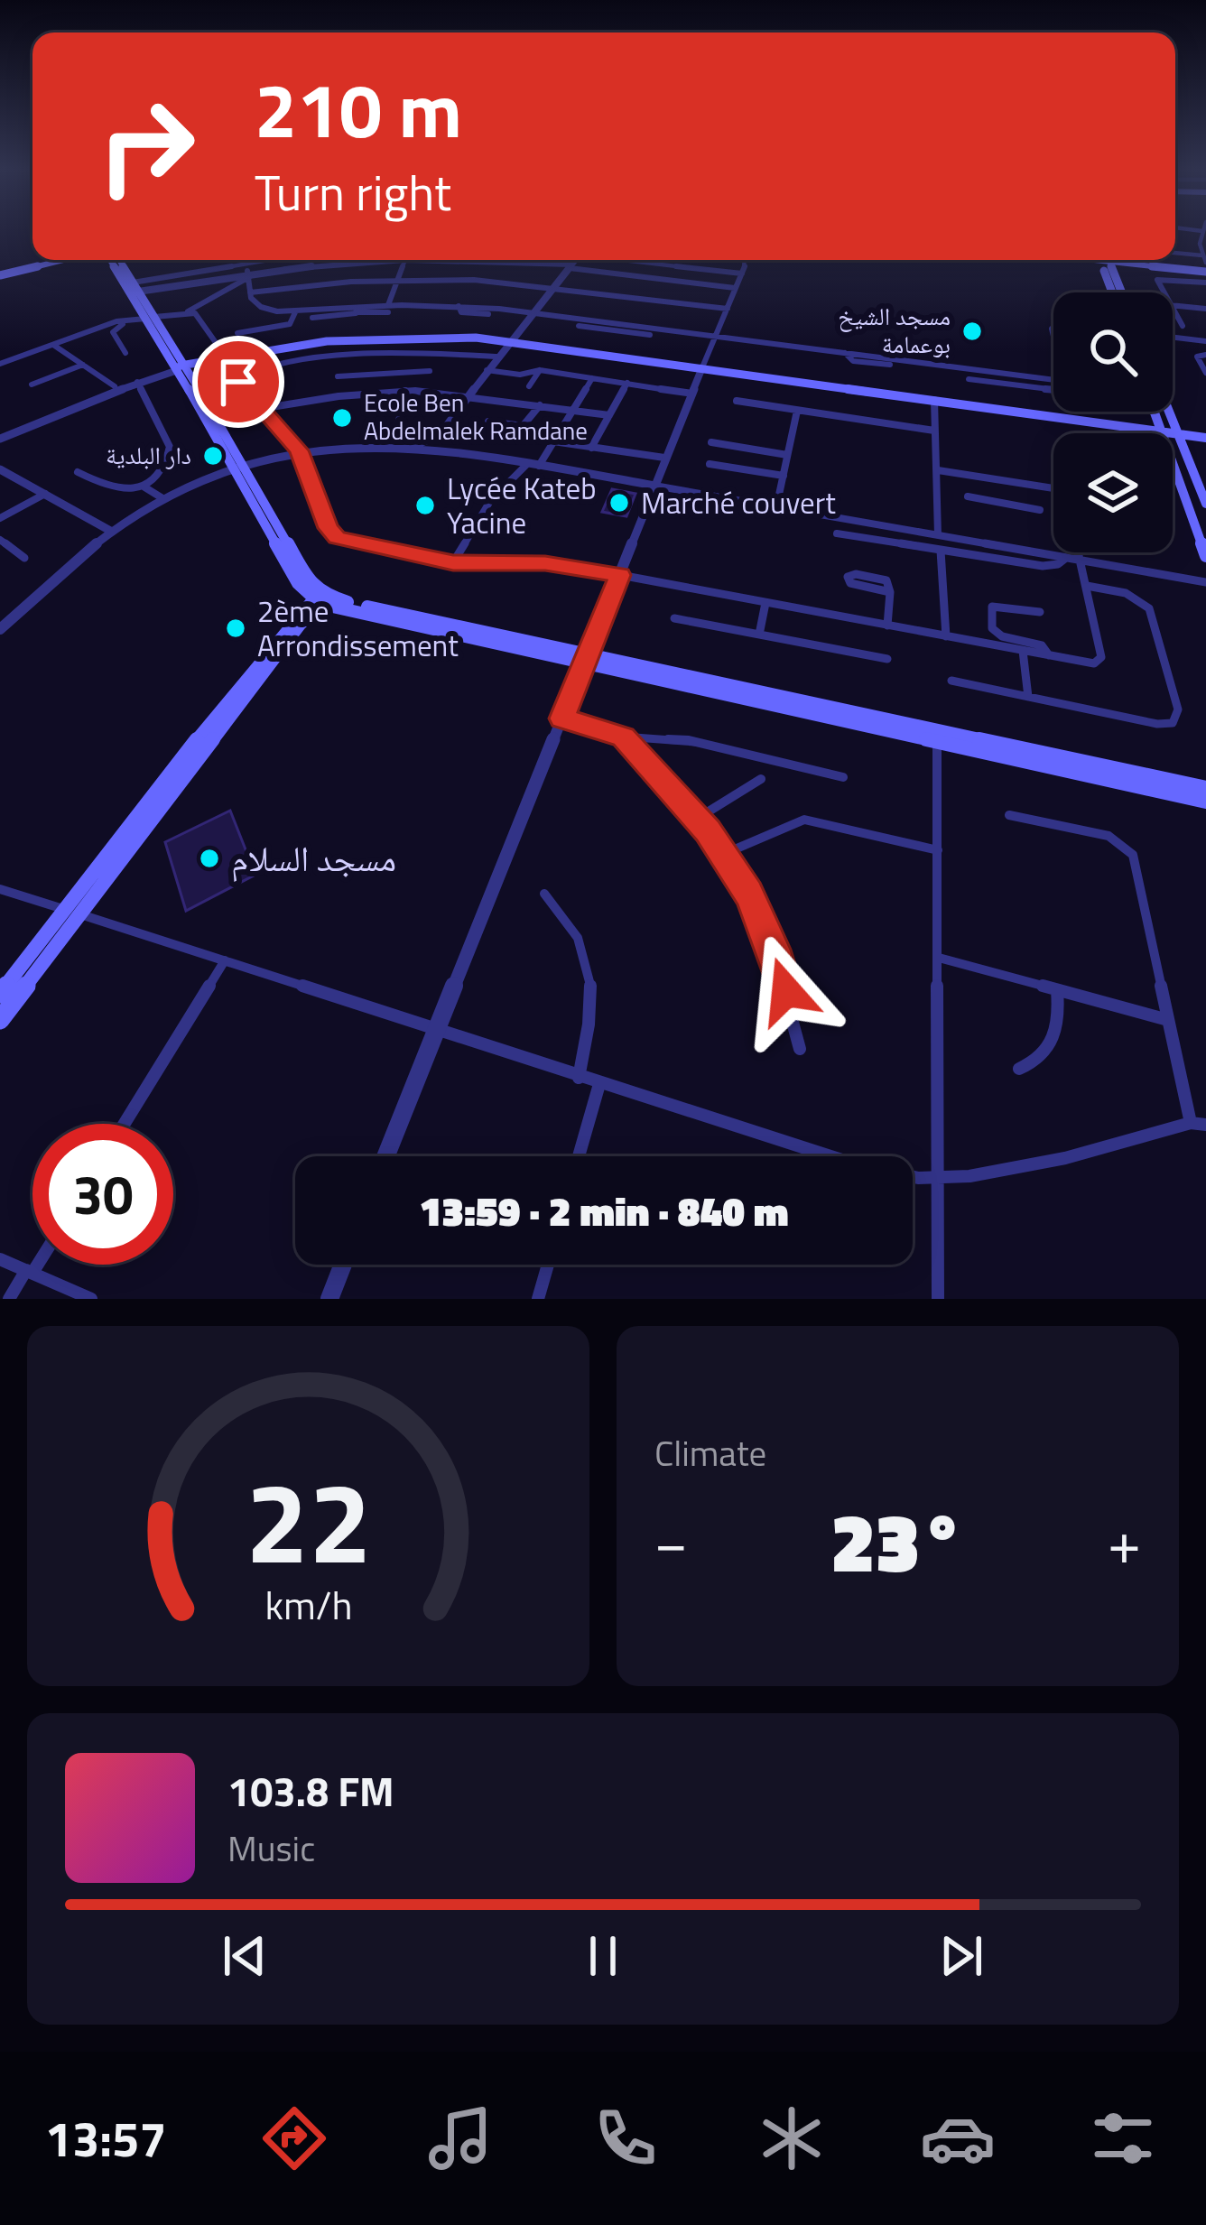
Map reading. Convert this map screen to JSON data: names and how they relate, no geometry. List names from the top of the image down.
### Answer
{
  "places": [
    "مسجد الشيخ بوعمامة",
    "Ecole Ben Abdelmalek Ramdane",
    "دار البلدية",
    "Marché couvert",
    "Lycée Kateb Yacine",
    "2ème Arrondissement",
    "مسجد السلام"
  ],
  "page": {
    "turn": ["210 m", "Turn right"],
    "limit": "30",
    "trip": "13:59 · 2 min · 840 m",
    "tile": "Climate",
    "heat": ["−", "23°", "+"],
    "song": ["103.8 FM", "Music"],
    "tabs": "13:57",
    "gauge": ["22", "km/h"]
  }
}
